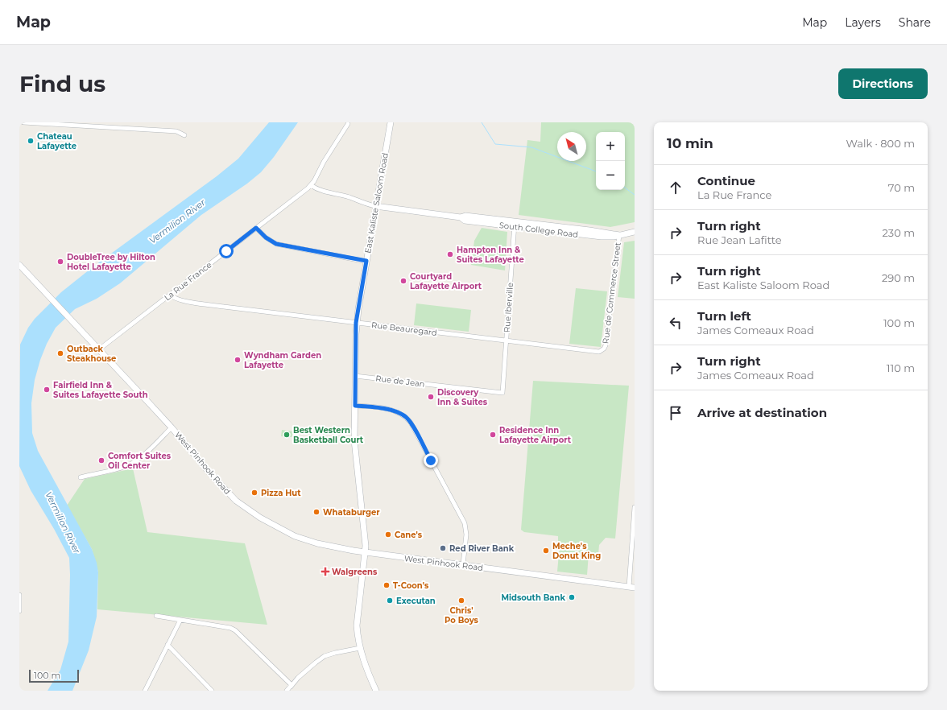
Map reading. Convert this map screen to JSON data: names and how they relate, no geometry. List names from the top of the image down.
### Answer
{
  "streets": {
    "main road": ["East Kaliste Saloom Road", "South College Road", "West Pinhook Road"],
    "street": [
      "La Rue France",
      "Rue de Commerce Street",
      "Rue Iberville",
      "Rue Beauregard",
      "Rue de Jean"
    ]
  },
  "crossings": [
    ["East Kaliste Saloom Road", "South College Road"],
    ["East Kaliste Saloom Road", "Rue Beauregard"],
    ["East Kaliste Saloom Road", "Rue de Jean"],
    ["East Kaliste Saloom Road", "West Pinhook Road"],
    ["South College Road", "La Rue France"],
    ["South College Road", "Rue de Commerce Street"],
    ["South College Road", "Rue Iberville"],
    ["La Rue France", "Rue Beauregard"],
    ["La Rue France", "West Pinhook Road"],
    ["Rue de Commerce Street", "Rue Beauregard"],
    ["Rue Iberville", "Rue Beauregard"],
    ["Rue Iberville", "Rue de Jean"]
  ],
  "water": ["Vermilion River"],
  "places": {
    "other": [
      "Chateau Lafayette",
      "Hampton Inn & Suites Lafayette",
      "DoubleTree by Hilton Hotel Lafayette",
      "Courtyard Lafayette Airport",
      "Outback Steakhouse",
      "Wyndham Garden Lafayette",
      "Fairfield Inn & Suites Lafayette South",
      "Discovery Inn & Suites",
      "Best Western Basketball Court",
      "Residence Inn Lafayette Airport",
      "Comfort Suites Oil Center",
      "Pizza Hut",
      "Whataburger",
      "Cane's",
      "Red River Bank",
      "Meche's Donut King",
      "T-Coon's",
      "Midsouth Bank",
      "Executan",
      "Chris' Po Boys"
    ],
    "health": ["Walgreens"]
  },
  "scale_bar": "100 m",
  "north": "top left",
  "page": {
    "header": "Map",
    "nav": ["Map", "Layers", "Share"],
    "buttons": "Directions",
    "title": "Find us",
    "heading": ["10 min", "Walk · 800 m"],
    "map_buttons": ["+", "−"],
    "list": [
      ["Continue", "La Rue France", "70 m"],
      ["Turn right", "Rue Jean Lafitte", "230 m"],
      ["Turn right", "East Kaliste Saloom Road", "290 m"],
      ["Turn left", "James Comeaux Road", "100 m"],
      ["Turn right", "James Comeaux Road", "110 m"],
      "Arrive at destination"
    ],
    "scale": "100 m"
  }
}
